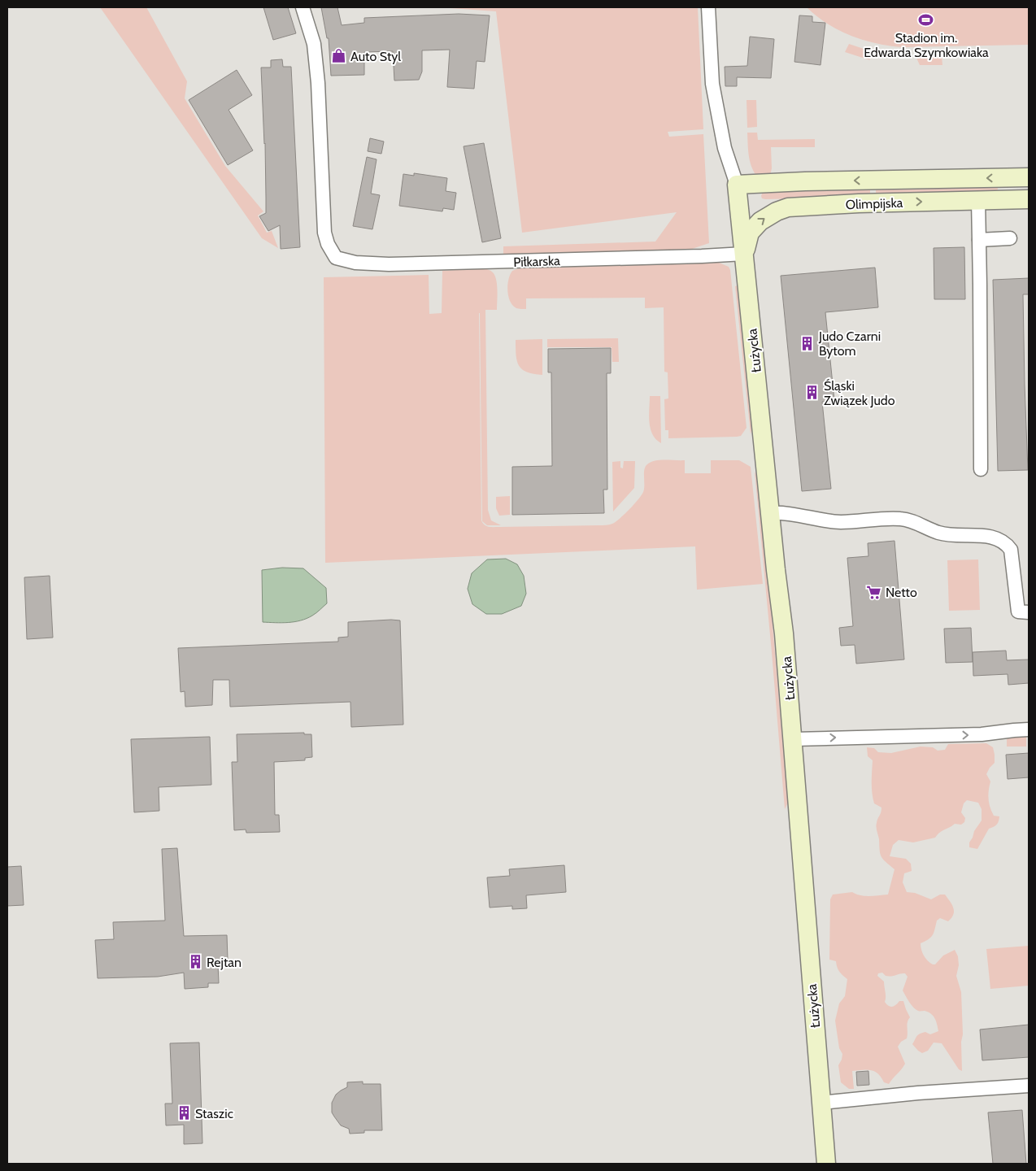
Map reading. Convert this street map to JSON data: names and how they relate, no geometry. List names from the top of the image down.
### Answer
{
  "streets": {
    "street": ["Olimpijska", "Piłkarska", "Łużycka"]
  },
  "crossings": [
    ["Olimpijska", "Piłkarska"],
    ["Olimpijska", "Łużycka"],
    ["Piłkarska", "Łużycka"]
  ],
  "places": {
    "sports": ["Stadion im. Edwarda Szymkowiaka"],
    "shop": ["Auto Styl"],
    "building": [
      "Judo Czarni Bytom",
      "Śląski Związek Judo",
      "Rejtan",
      "Staszic"
    ],
    "supermarket": ["Netto"]
  }
}
